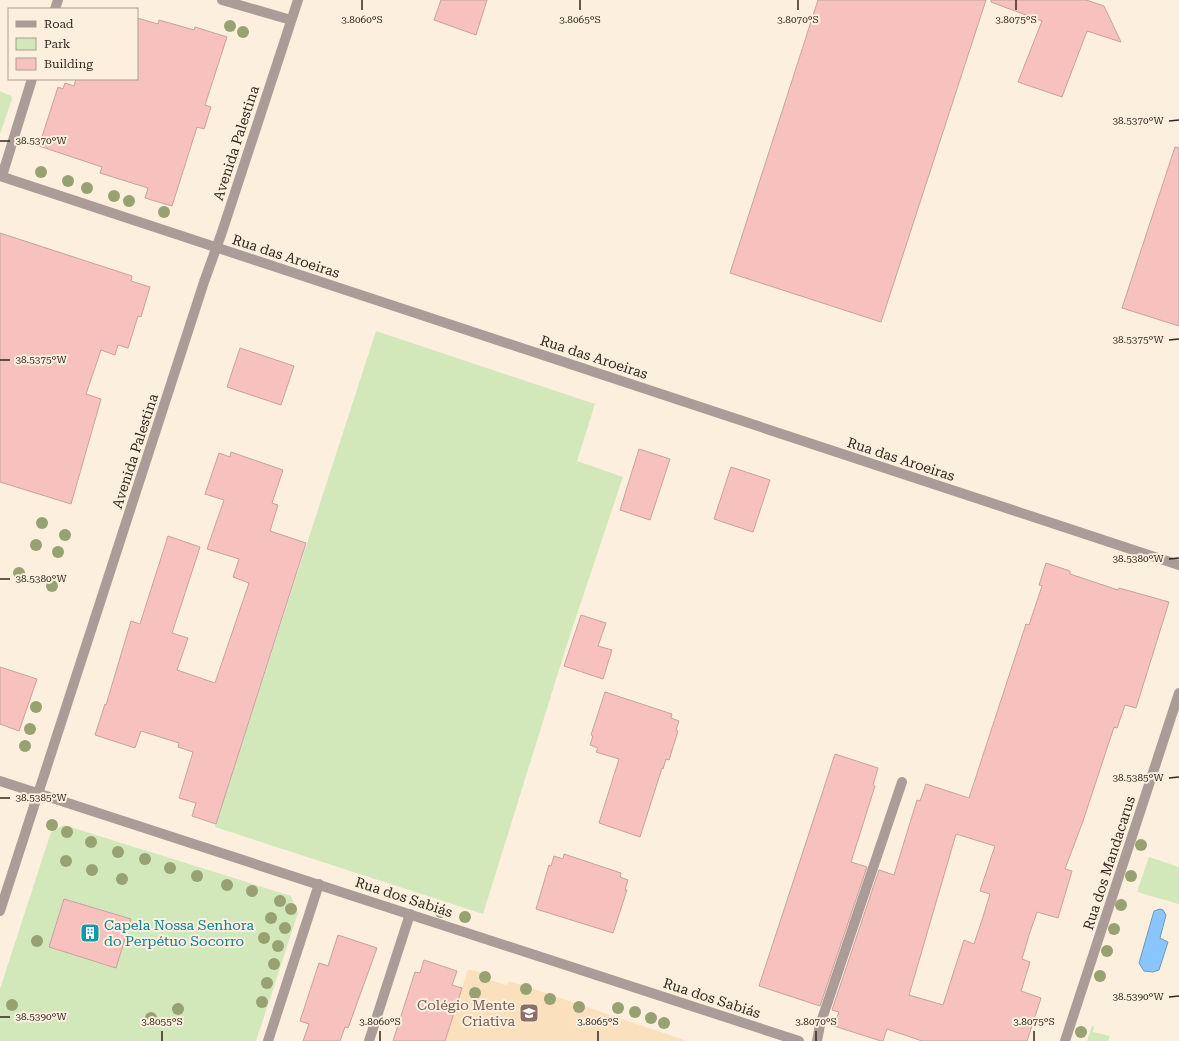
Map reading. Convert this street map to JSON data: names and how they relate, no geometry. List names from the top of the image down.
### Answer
{
  "streets": {
    "street": [
      "Avenida Palestina",
      "Rua das Aroeiras",
      "Rua dos Mandacarus",
      "Rua dos Sabiás"
    ]
  },
  "crossings": [
    ["Avenida Palestina", "Rua das Aroeiras"],
    ["Avenida Palestina", "Rua dos Sabiás"]
  ],
  "places": {
    "building": ["Capela Nossa Senhora do Perpétuo Socorro"],
    "school or university": ["Colégio Mente Criativa"]
  },
  "legend": ["Road", "Park", "Building"],
  "coordinates": [
    "3.8060°S",
    "3.8065°S",
    "3.8070°S",
    "3.8075°S",
    "38.5370°W",
    "38.5375°W",
    "38.5380°W",
    "38.5385°W",
    "38.5390°W",
    "3.8055°S"
  ]
}
